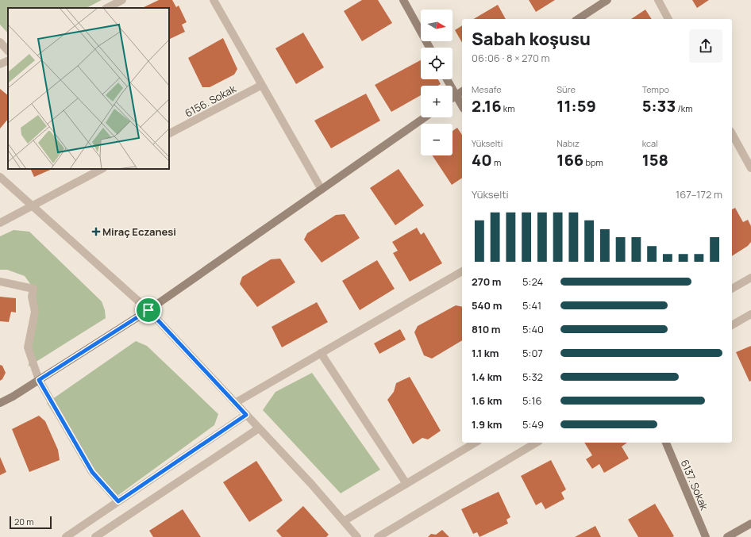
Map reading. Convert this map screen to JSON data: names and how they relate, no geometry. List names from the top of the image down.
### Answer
{
  "streets": {
    "street": ["6156. Sokak", "6137. Sokak"]
  },
  "places": {
    "health": ["Miraç Eczanesi"]
  },
  "scale_bar": "20 m",
  "north": "right",
  "page": {
    "map_buttons": ["+", "−"],
    "heading": ["Sabah koşusu", "06:06 · 8 × 270 m"],
    "stats": [
      ["Mesafe", "2.16 km"],
      ["Süre", "11:59"],
      ["Tempo", "5:33 /km"],
      ["Yükselti", "40 m"],
      ["Nabız", "166 bpm"],
      ["kcal", "158"]
    ],
    "chart": ["Yükselti", "167–172 m"],
    "list": [
      {
        "name": "270 m",
        "note": "5:24"
      },
      {
        "name": "540 m",
        "note": "5:41"
      },
      {
        "name": "810 m",
        "note": "5:40"
      },
      {
        "name": "1.1 km",
        "note": "5:07"
      },
      {
        "name": "1.4 km",
        "note": "5:32"
      },
      {
        "name": "1.6 km",
        "note": "5:16"
      },
      {
        "name": "1.9 km",
        "note": "5:49"
      }
    ],
    "scale": "20 m"
  }
}
